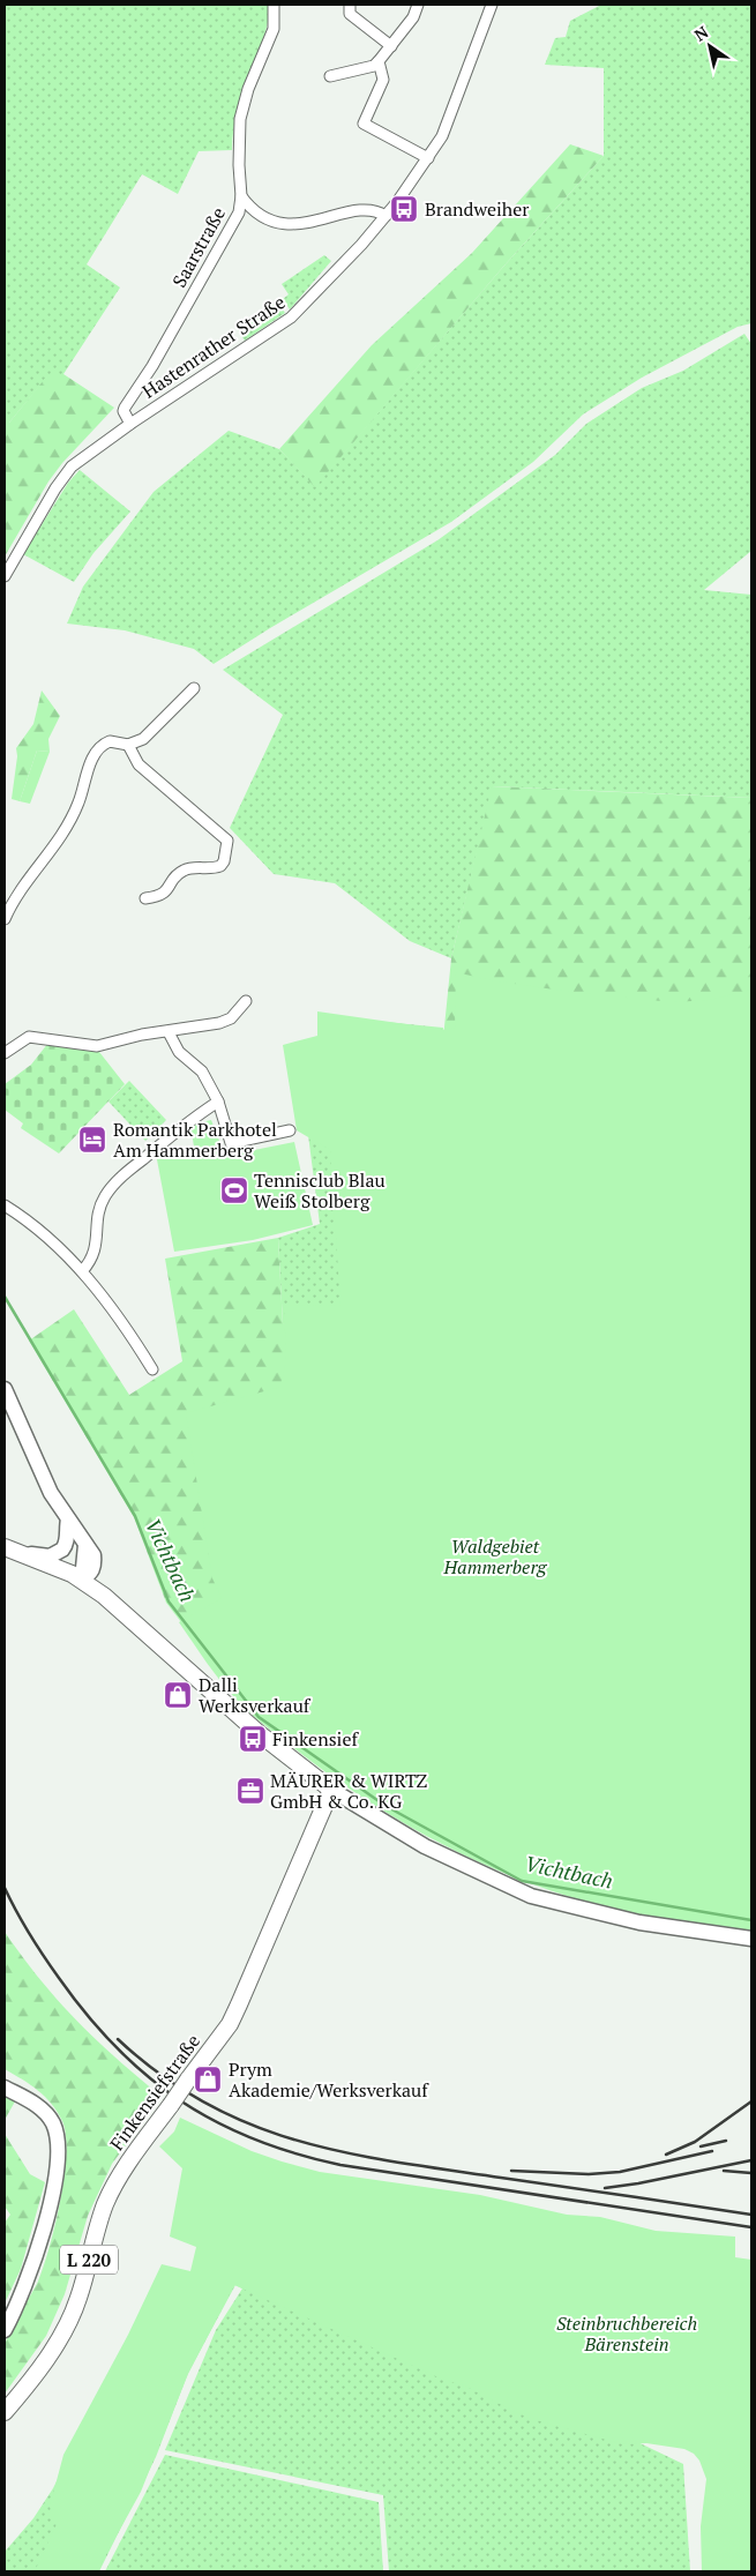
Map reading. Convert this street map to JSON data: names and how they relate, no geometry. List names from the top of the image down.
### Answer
{
  "streets": {
    "main road": ["Finkensiefstraße", "L 220"],
    "street": ["Saarstraße", "Hastenrather Straße"]
  },
  "crossings": [
    ["Saarstraße", "Hastenrather Straße"]
  ],
  "water": ["Vichtbach"],
  "parks": ["Waldgebiet Hammerberg", "Steinbruchbereich Bärenstein"],
  "places": {
    "bus stop": ["Brandweiher", "Finkensief"],
    "hotel": ["Romantik Parkhotel Am Hammerberg"],
    "sports": ["Tennisclub Blau Weiß Stolberg"],
    "shop": ["Dalli Werksverkauf", "Prym Akademie/Werksverkauf"],
    "office": ["MÄURER & WIRTZ GmbH & Co. KG"]
  },
  "north": "top left"
}
